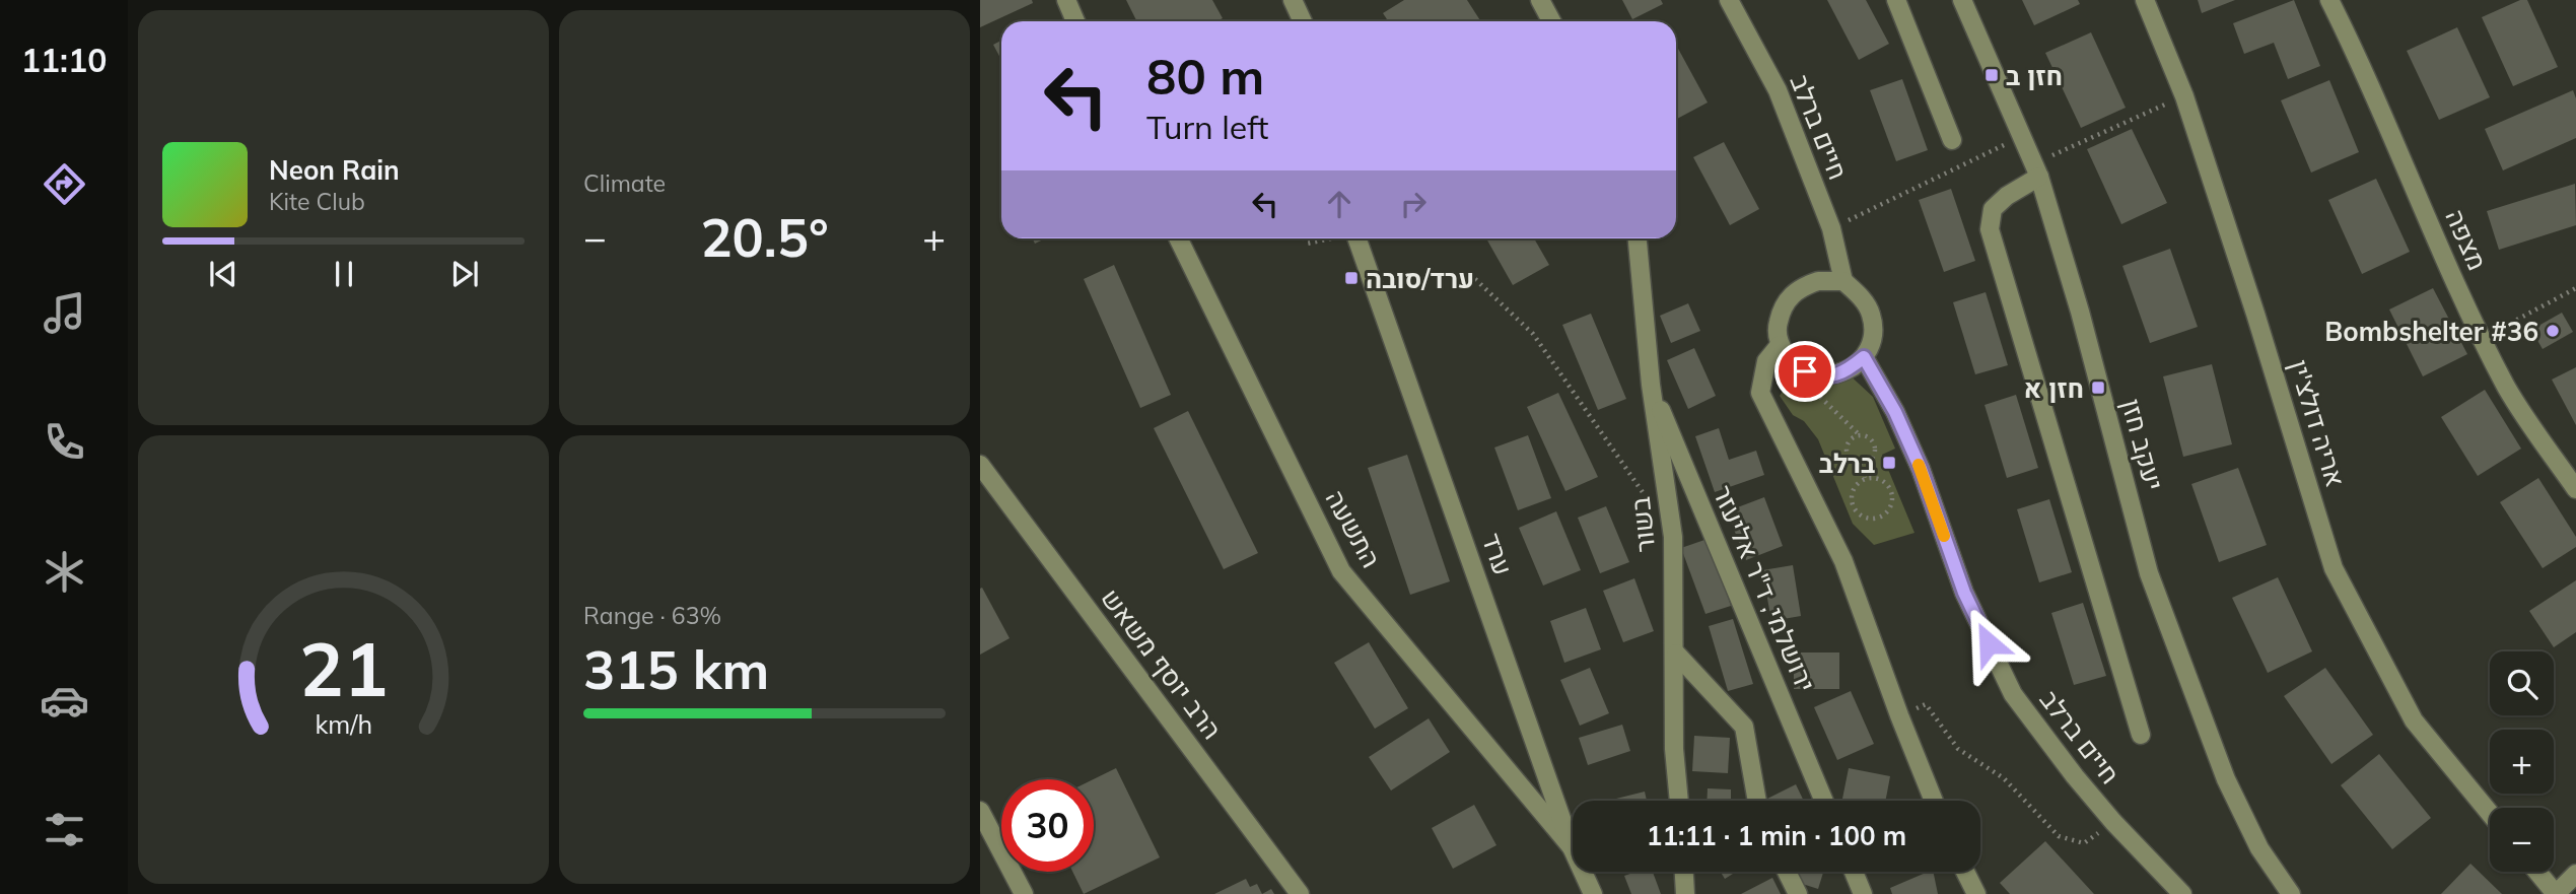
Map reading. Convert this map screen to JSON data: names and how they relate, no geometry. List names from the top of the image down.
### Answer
{
  "streets": {
    "street": [
      "חיים ברלב",
      "מצפה",
      "אריה דולצ'ין",
      "יעקב חזן",
      "בשור",
      "התשעה",
      "ערד",
      "ירושלמי, ד\"ר אליעזר",
      "הרב יוסף משאש"
    ]
  },
  "crossings": [
    ["בשור", "ירושלמי, ד\"ר אליעזר"],
    ["התשעה", "ערד"]
  ],
  "places": {
    "transit": [
      "חזן ב",
      "ערד/סובה",
      "חזן א",
      "ברלב"
    ],
    "other": ["Bombshelter #36"]
  },
  "page": {
    "tabs": "11:10",
    "tile": [
      "Climate",
      ["Range · 63%", "315 km"]
    ],
    "turn": ["80 m", "Turn left"],
    "song": ["Neon Rain", "Kite Club"],
    "heat": ["−", "20.5°", "+"],
    "map_buttons": ["+", "−"],
    "limit": "30",
    "trip": "11:11 · 1 min · 100 m",
    "gauge": ["21", "km/h"]
  }
}
